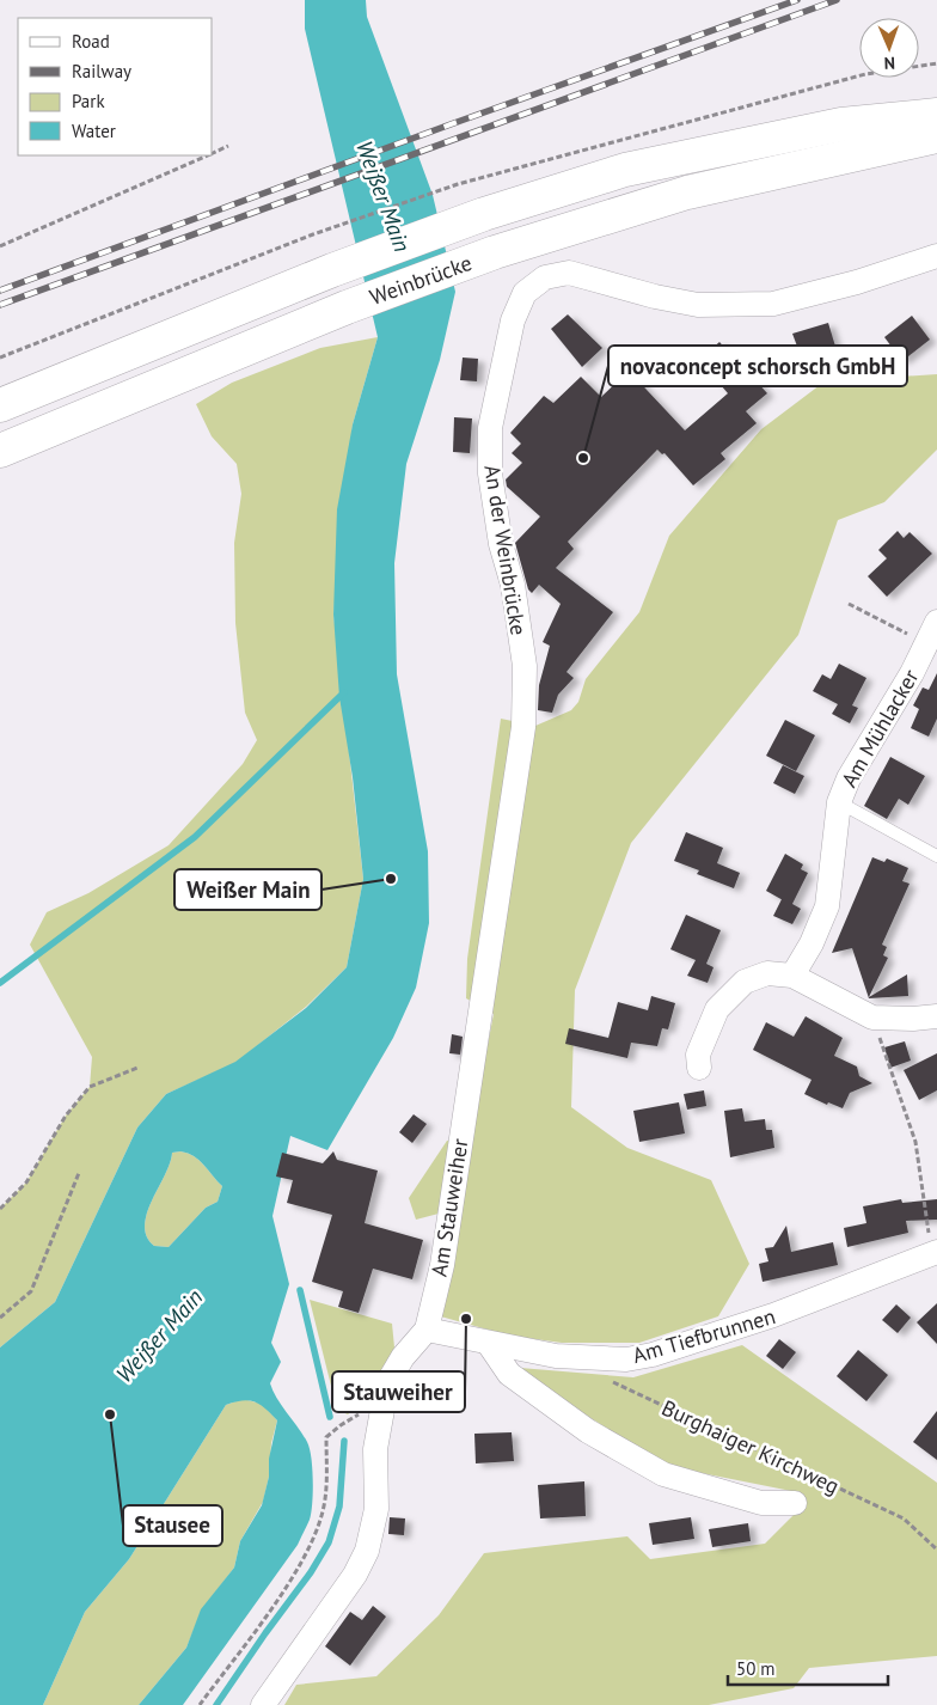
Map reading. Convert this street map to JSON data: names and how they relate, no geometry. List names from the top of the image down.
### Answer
{
  "streets": {
    "highway": ["Weinbrücke"],
    "street": [
      "An der Weinbrücke",
      "Am Mühlacker",
      "Am Stauweiher",
      "Am Tiefbrunnen",
      "Burghaiger Kirchweg"
    ]
  },
  "crossings": [
    ["An der Weinbrücke", "Am Stauweiher"],
    ["Am Stauweiher", "Am Tiefbrunnen"],
    ["Am Tiefbrunnen", "Burghaiger Kirchweg"]
  ],
  "water": ["Weißer Main"],
  "places": [
    "novaconcept schorsch GmbH",
    "Weißer Main",
    "Stauweiher",
    "Stausee"
  ],
  "legend": [
    "Road",
    "Railway",
    "Park",
    "Water"
  ],
  "scale_bar": "50 m",
  "north": "bottom"
}
